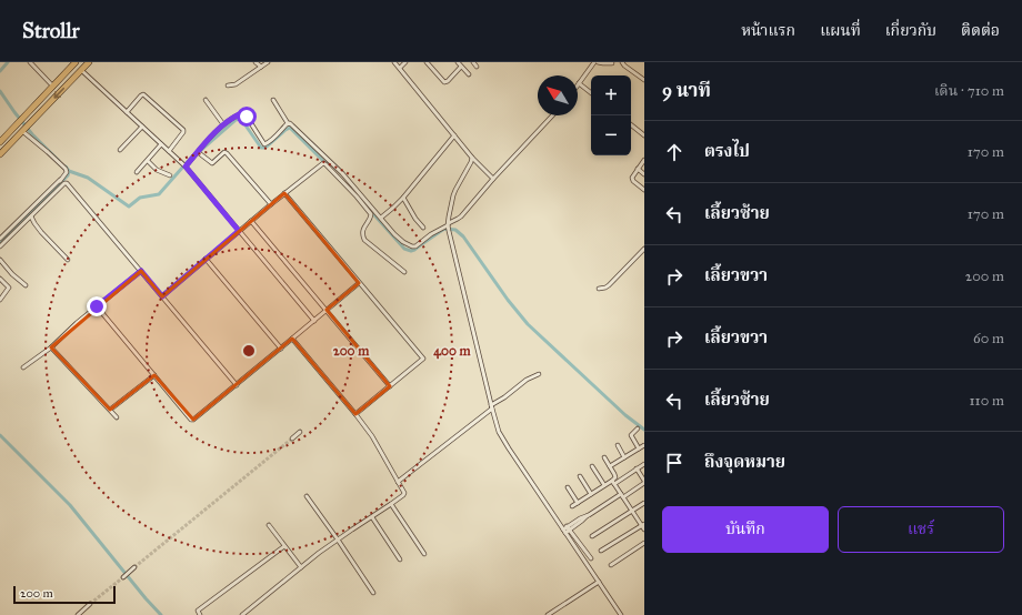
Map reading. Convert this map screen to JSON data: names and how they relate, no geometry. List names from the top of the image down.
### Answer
{
  "scale_bar": "200 m",
  "north": "top left",
  "page": {
    "header": "Strollr",
    "nav": [
      "หน้าแรก",
      "แผนที่",
      "เกี่ยวกับ",
      "ติดต่อ"
    ],
    "heading": ["9 นาที", "เดิน · 710 m"],
    "map_buttons": ["+", "−"],
    "list": [
      ["ตรงไป", "170 m"],
      ["เลี้ยวซ้าย", "170 m"],
      ["เลี้ยวขวา", "200 m"],
      ["เลี้ยวขวา", "60 m"],
      ["เลี้ยวซ้าย", "110 m"],
      "ถึงจุดหมาย"
    ],
    "buttons": ["บันทึก", "แชร์"],
    "scale": "200 m"
  },
  "rings": ["200 m", "400 m"]
}
